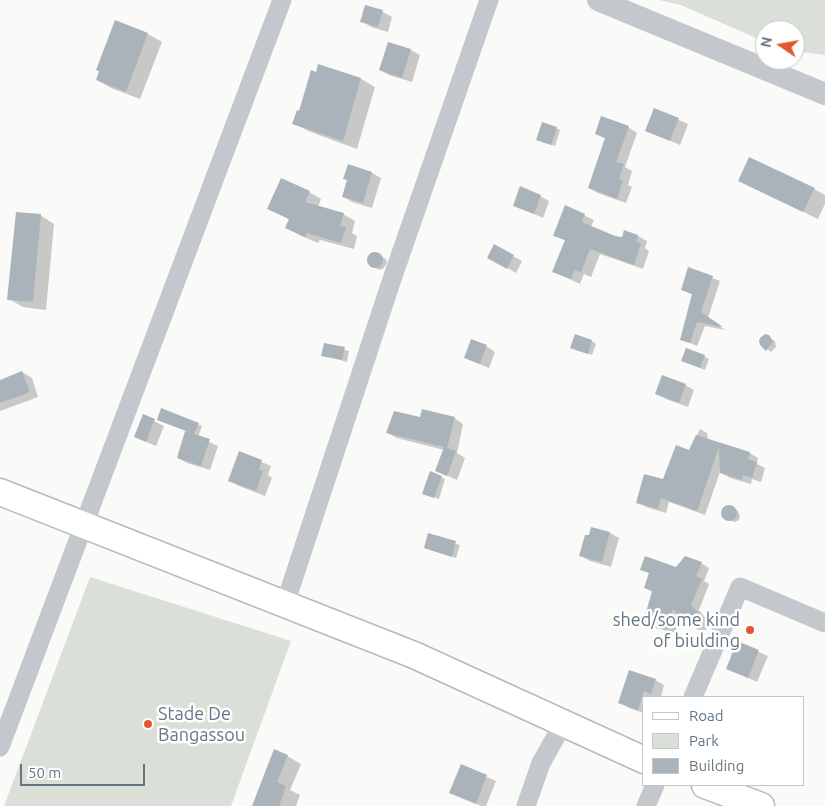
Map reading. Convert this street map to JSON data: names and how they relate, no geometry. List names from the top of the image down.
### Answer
{
  "places": ["shed/some kind of biulding", "Stade De Bangassou"],
  "legend": ["Road", "Park", "Building"],
  "scale_bar": "50 m",
  "north": "left"
}
